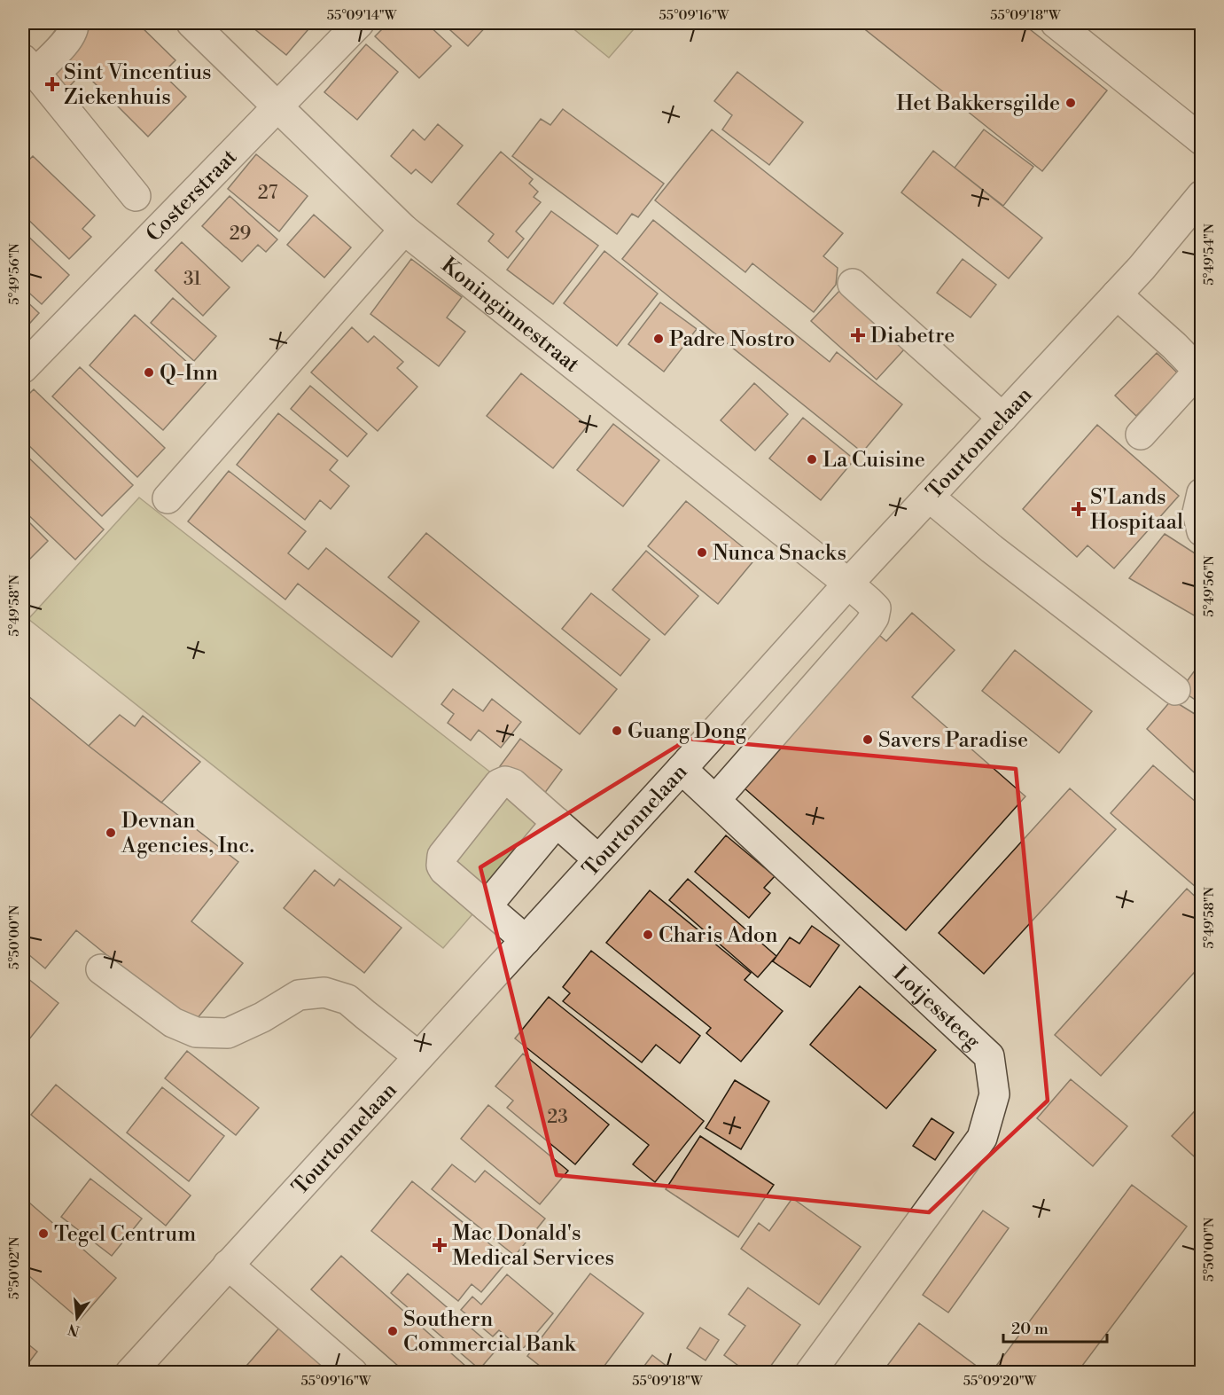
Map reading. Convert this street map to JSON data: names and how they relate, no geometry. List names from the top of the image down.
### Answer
{
  "streets": {
    "street": [
      "Costerstraat",
      "Koninginnestraat",
      "Tourtonnelaan",
      "Lotjessteeg"
    ]
  },
  "crossings": [
    ["Costerstraat", "Koninginnestraat"],
    ["Koninginnestraat", "Tourtonnelaan"],
    ["Koninginnestraat", "Lotjessteeg"],
    ["Tourtonnelaan", "Lotjessteeg"]
  ],
  "places": {
    "health": [
      "Sint Vincentius Ziekenhuis",
      "Diabetre",
      "S'Lands Hospitaal",
      "Mac Donald's Medical Services"
    ],
    "other": [
      "Het Bakkersgilde",
      "Padre Nostro",
      "Q-Inn",
      "La Cuisine",
      "Nunca Snacks",
      "Guang Dong",
      "Savers Paradise",
      "Devnan Agencies, Inc.",
      "Charis Adon",
      "Tegel Centrum",
      "Southern Commercial Bank"
    ]
  },
  "house_numbers": [
    "27",
    "29",
    "31",
    "23"
  ],
  "scale_bar": "20 m",
  "north": "bottom",
  "coordinates": [
    "55°09'14\"W",
    "55°09'16\"W",
    "55°09'18\"W",
    "5°49'54\"N",
    "5°49'56\"N",
    "5°49'58\"N",
    "5°50'00\"N",
    "5°50'02\"N",
    "55°09'20\"W"
  ]
}
